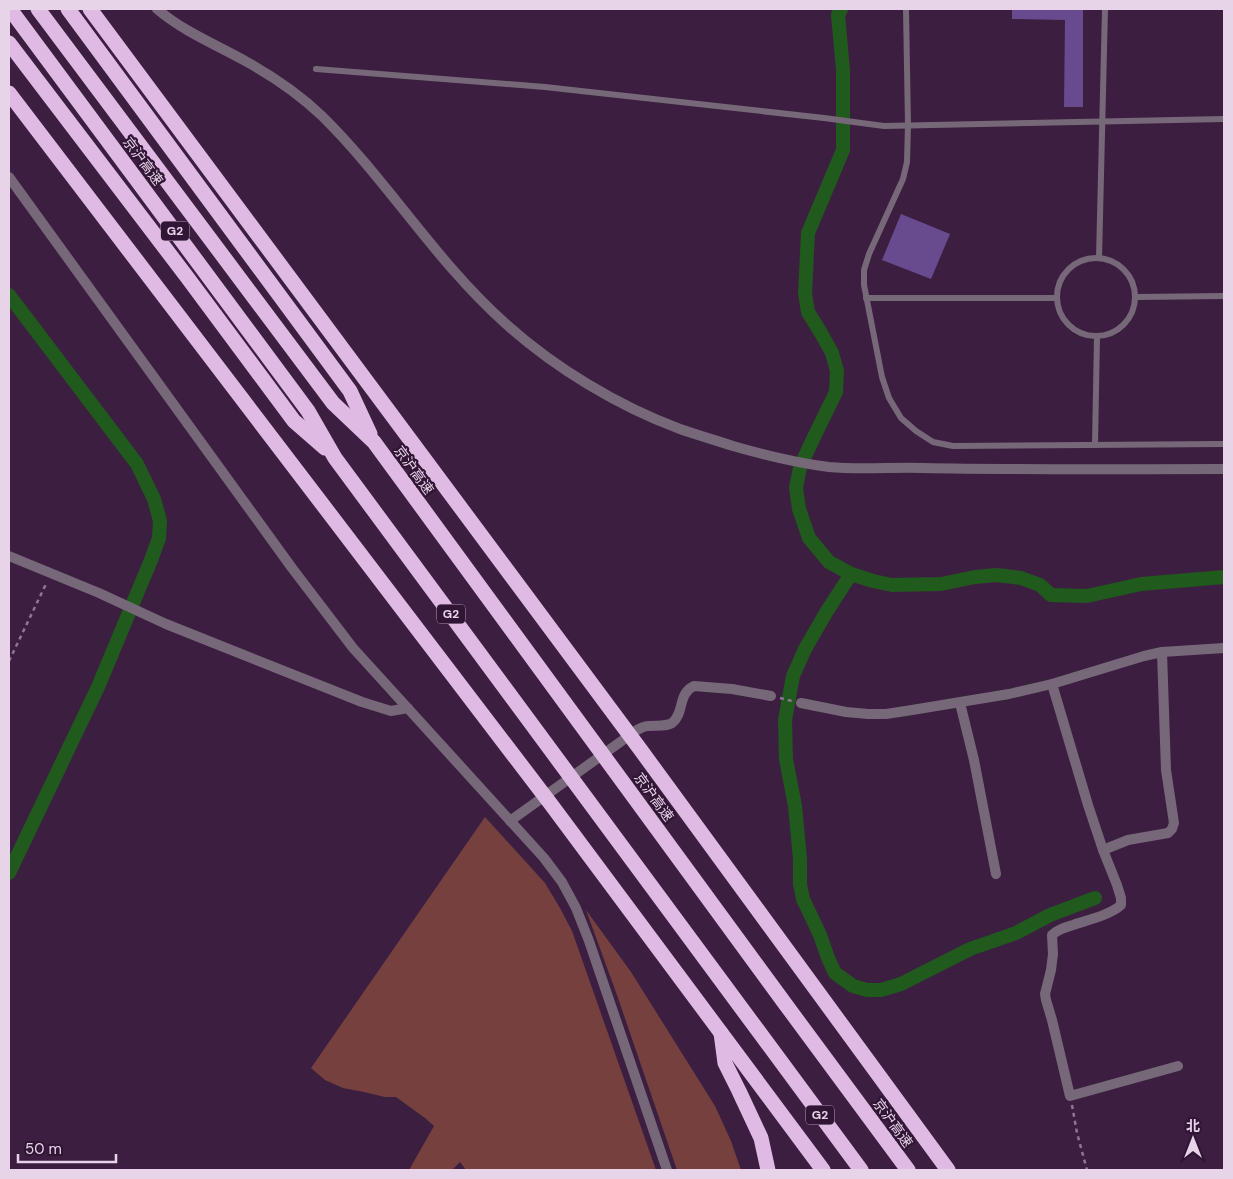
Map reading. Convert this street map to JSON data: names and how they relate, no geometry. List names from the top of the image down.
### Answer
{
  "streets": {
    "highway": ["京沪高速", "G2"]
  },
  "scale_bar": "50 m",
  "north": "top"
}
